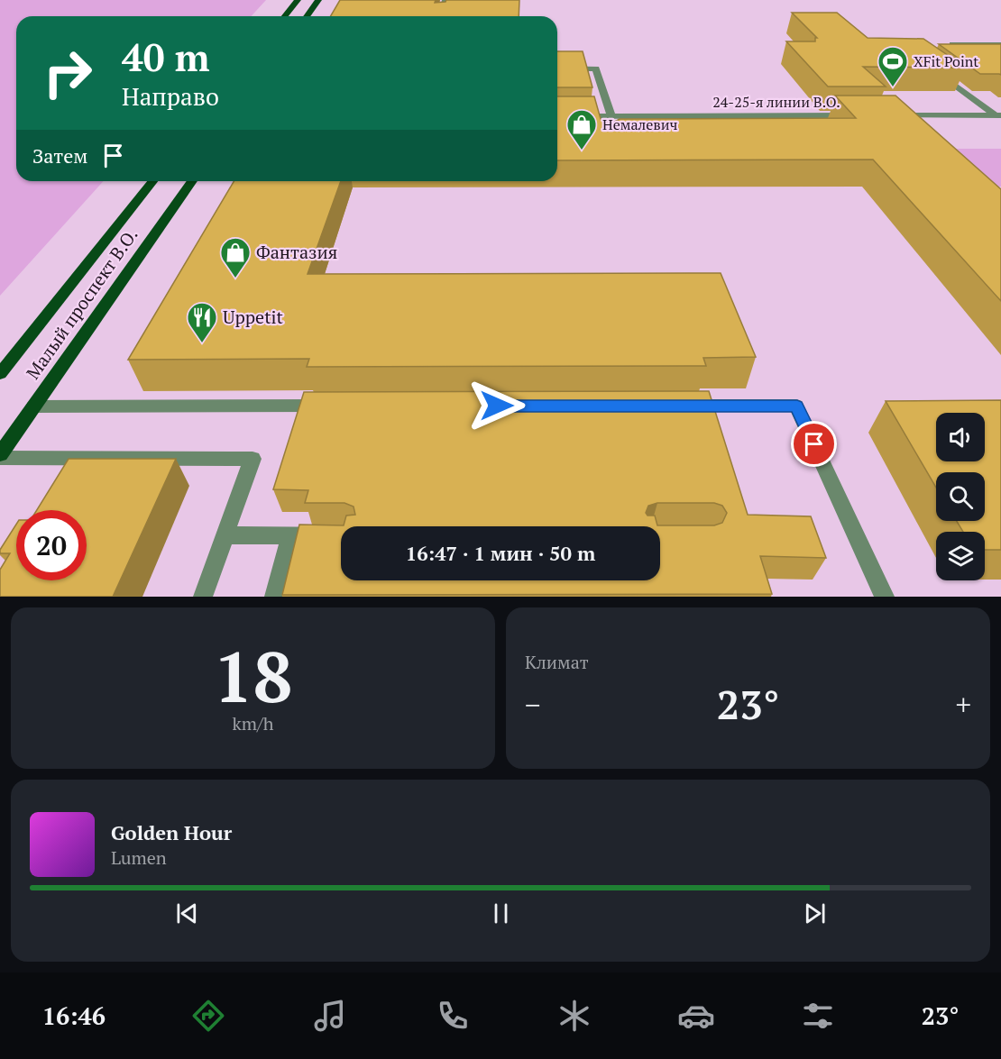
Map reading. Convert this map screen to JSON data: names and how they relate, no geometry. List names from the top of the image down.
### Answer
{
  "streets": {
    "main road": ["Малый проспект В.О."],
    "street": ["24-25-я линии В.О."]
  },
  "places": {
    "sports": ["XFit Point"],
    "shop": ["Немалевич", "Фантазия"],
    "restaurant": ["Uppetit"]
  },
  "page": {
    "turn": ["40 m", "Направо"],
    "then": "Затем",
    "limit": "20",
    "trip": "16:47 · 1 мин · 50 m",
    "tile": [
      ["18", "km/h"],
      "Климат"
    ],
    "heat": ["−", "23°", "+"],
    "song": ["Golden Hour", "Lumen"],
    "tabs": ["16:46", "23°"]
  }
}
